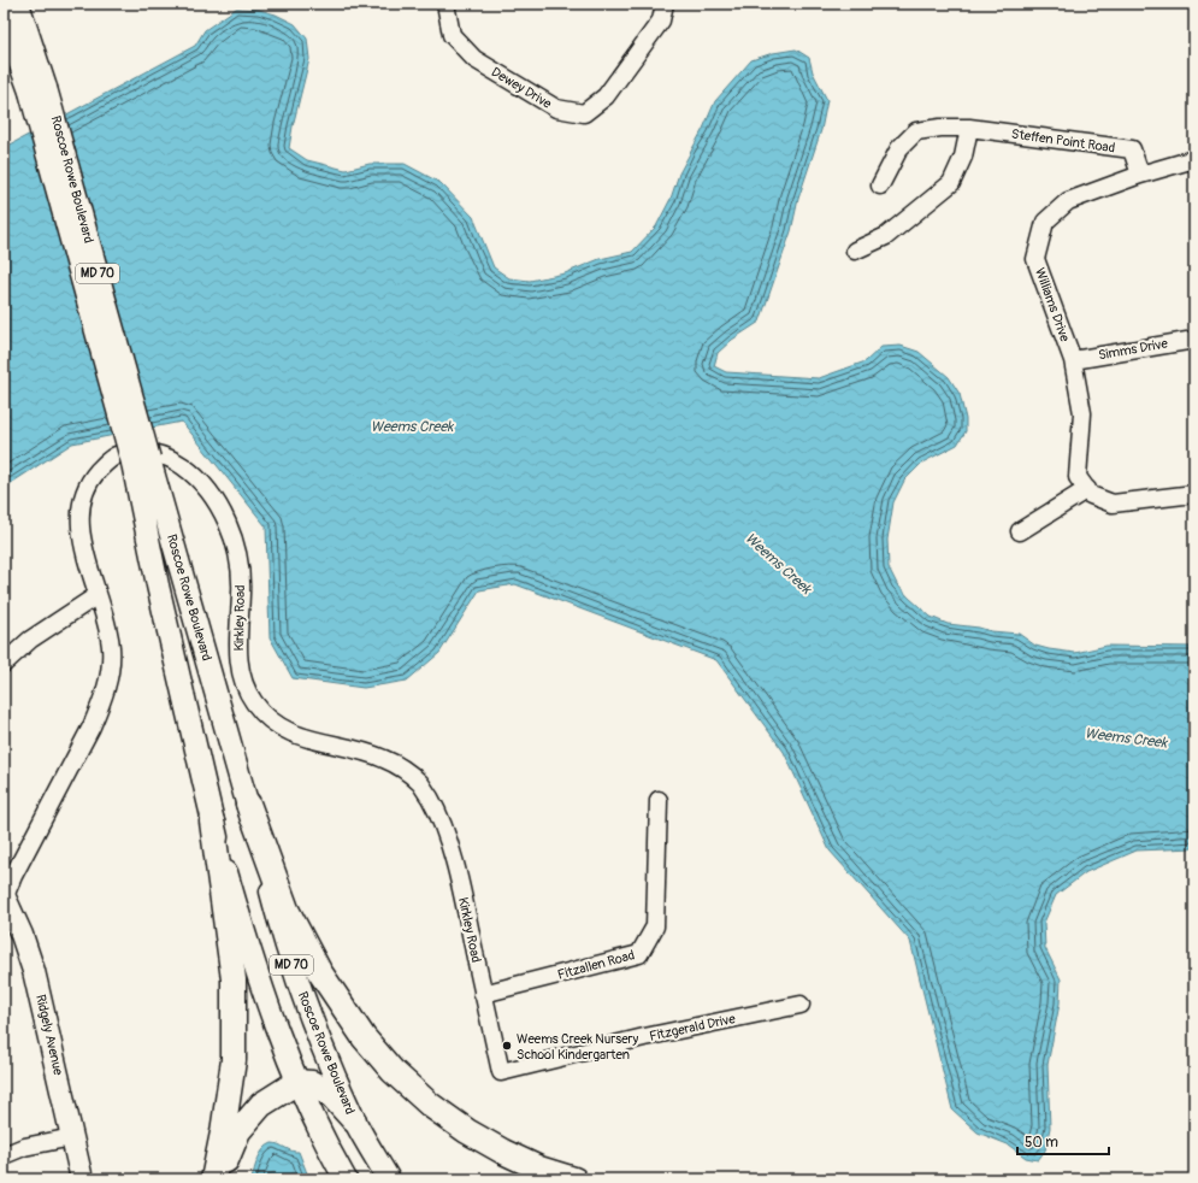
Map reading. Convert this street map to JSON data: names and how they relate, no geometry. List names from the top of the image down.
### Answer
{
  "streets": {
    "main road": ["Roscoe Rowe Boulevard", "MD 70", "Ridgely Avenue"],
    "street": [
      "Dewey Drive",
      "Steffen Point Road",
      "Williams Drive",
      "Simms Drive",
      "Kirkley Road",
      "Fitzallen Road",
      "Fitzgerald Drive"
    ]
  },
  "crossings": [
    ["Steffen Point Road", "Williams Drive"],
    ["Williams Drive", "Simms Drive"],
    ["Kirkley Road", "Fitzallen Road"],
    ["Kirkley Road", "Fitzgerald Drive"],
    ["Kirkley Road", "Ridgely Avenue"]
  ],
  "water": ["Weems Creek"],
  "places": ["Weems Creek Nursery School Kindergarten"],
  "scale_bar": "50 m"
}
